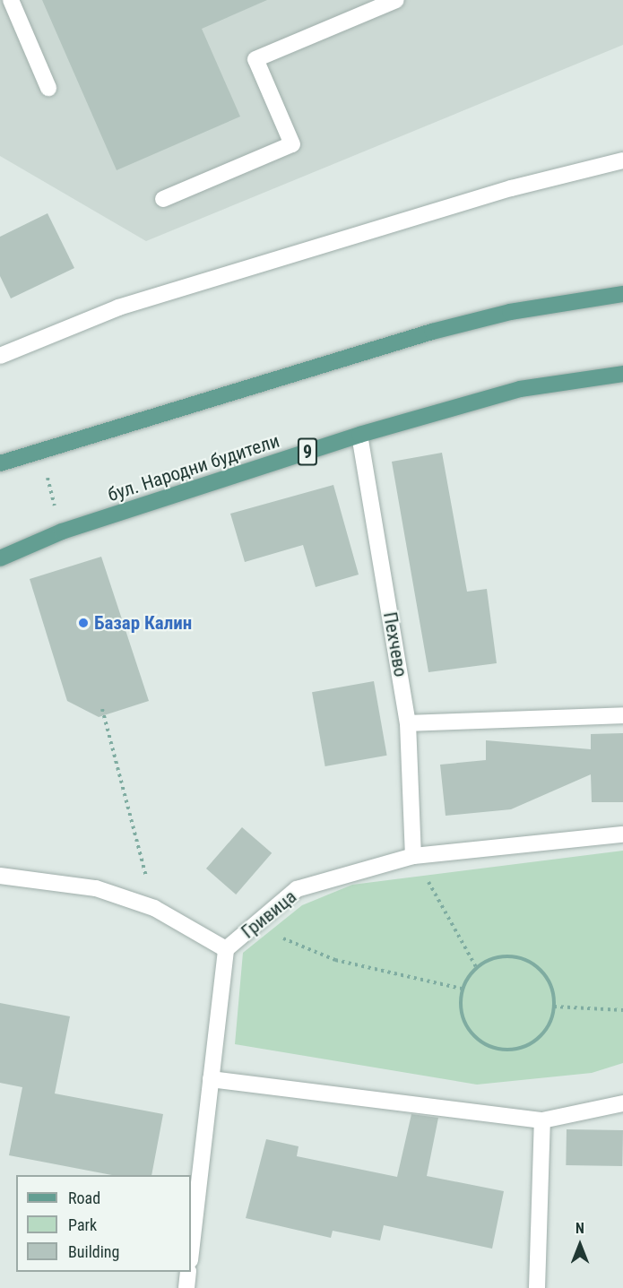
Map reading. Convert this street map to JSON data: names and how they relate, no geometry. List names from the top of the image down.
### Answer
{
  "streets": {
    "main road": ["9", "бул. Народни будители"],
    "street": ["Пехчево", "Гривица"]
  },
  "crossings": [
    ["бул. Народни будители", "Пехчево"],
    ["Пехчево", "Гривица"]
  ],
  "places": ["Базар Калин"],
  "legend": ["Road", "Park", "Building"],
  "north": "top"
}
